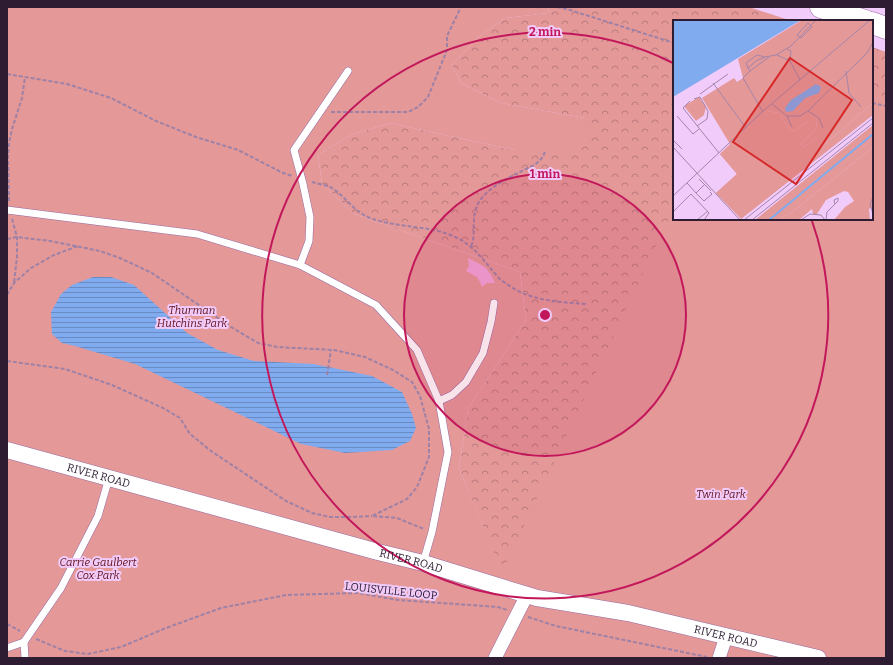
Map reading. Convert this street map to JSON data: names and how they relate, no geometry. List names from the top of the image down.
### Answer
{
  "streets": {
    "street": ["RIVER ROAD"],
    "path": ["LOUISVILLE LOOP"]
  },
  "parks": ["Thurman Hutchins Park", "Twin Park", "Carrie Gaulbert Cox Park"],
  "rings": ["2 min", "1 min"]
}
